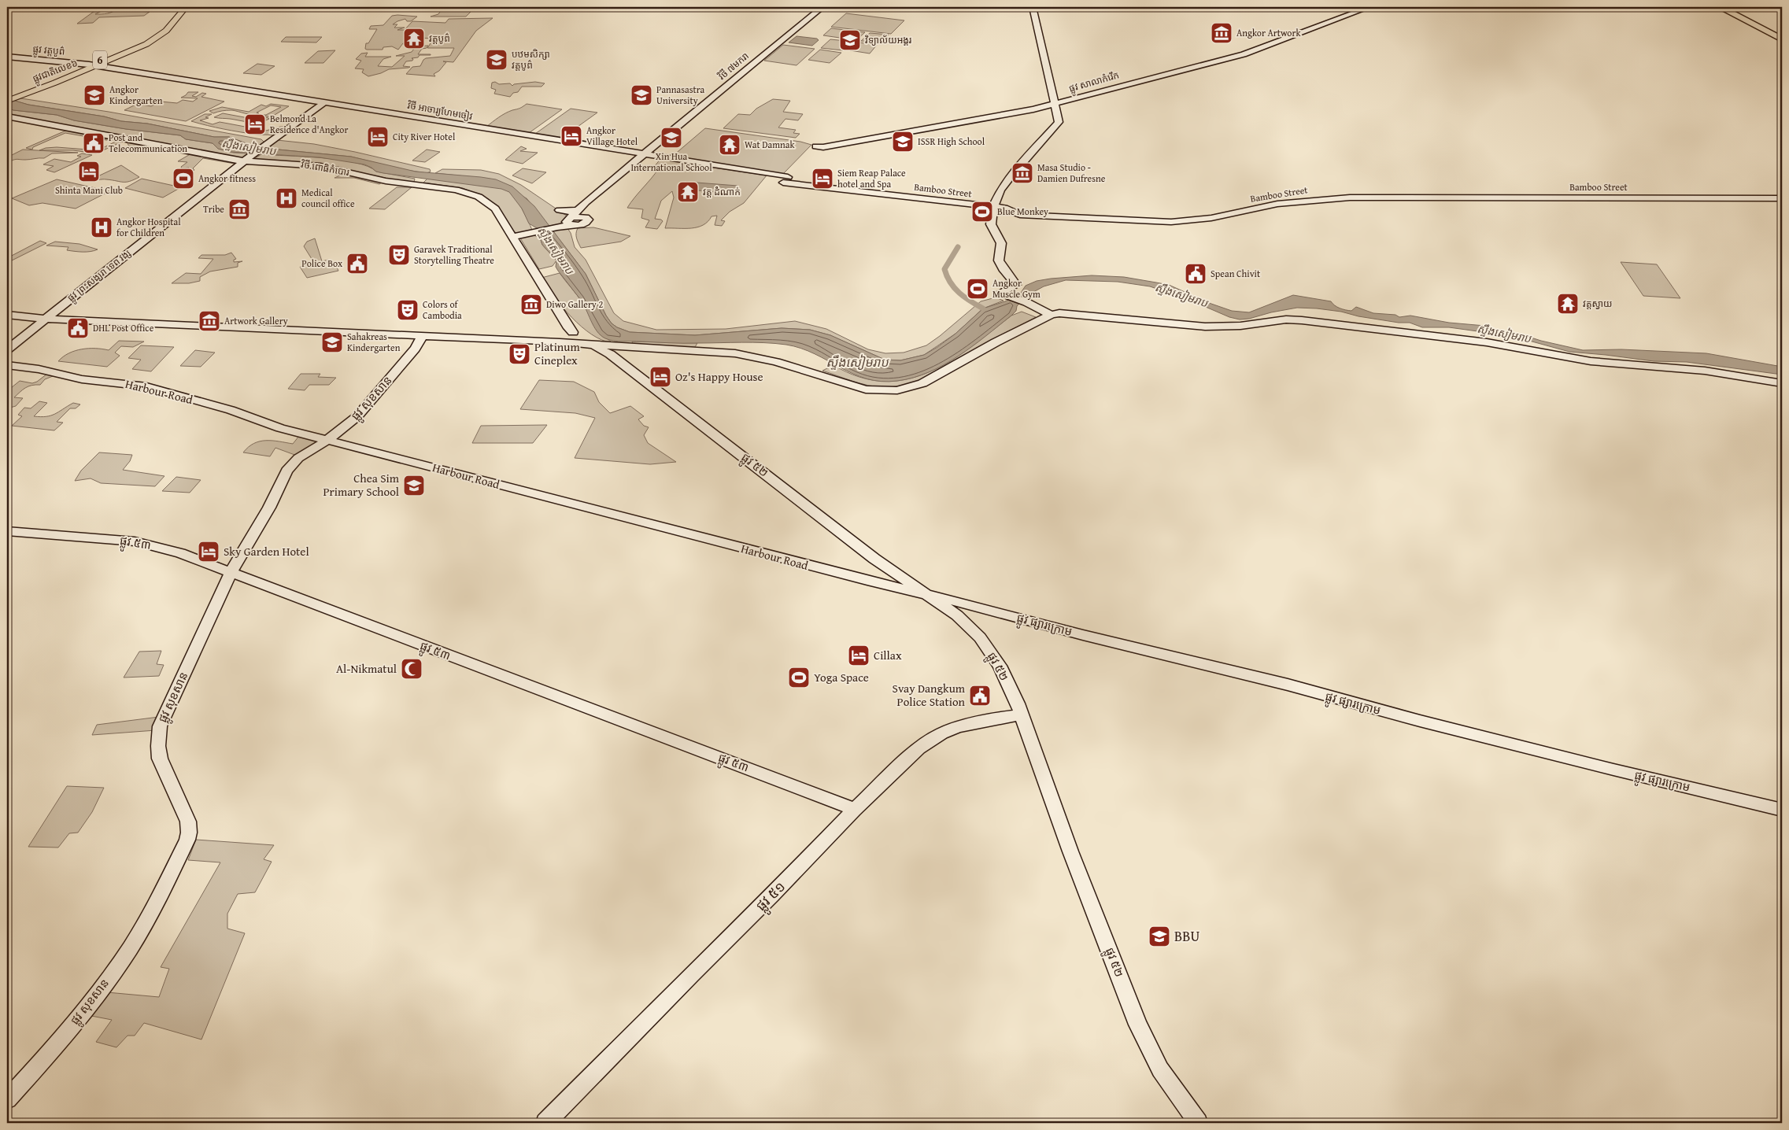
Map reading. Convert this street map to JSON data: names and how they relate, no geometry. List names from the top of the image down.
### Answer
{
  "streets": {
    "main road": ["6", "ផ្លូវជាតិលេខ៦", "ផ្លូវ ៥១"],
    "street": [
      "ផ្លូវ វត្តបូព៌",
      "វិថី ៧មករា",
      "ផ្លូវ សាលាកំរើក",
      "វិថី អាចារ្យហែមចៀវ",
      "វិថី ពោធិកំបោរ",
      "Bamboo Street",
      "ផ្លូវ ព្រះសង្ឃរា ទេព វង្ស",
      "Harbour Road",
      "ផ្លូវ សុខសាន",
      "ផ្លូវ ៥២",
      "ផ្លូវ ៥៣",
      "ផ្លូវ ផ្សារក្រោម"
    ]
  },
  "crossings": [
    ["ផ្លូវ វត្តបូព៌", "ផ្លូវជាតិលេខ៦"],
    ["ផ្លូវ វត្តបូព៌", "វិថី អាចារ្យហែមចៀវ"],
    ["វិថី ៧មករា", "វិថី អាចារ្យហែមចៀវ"],
    ["ផ្លូវជាតិលេខ៦", "វិថី អាចារ្យហែមចៀវ"],
    ["វិថី អាចារ្យហែមចៀវ", "Bamboo Street"],
    ["វិថី អាចារ្យហែមចៀវ", "ផ្លូវ ព្រះសង្ឃរា ទេព វង្ស"],
    ["វិថី ពោធិកំបោរ", "ផ្លូវ ព្រះសង្ឃរា ទេព វង្ស"],
    ["Harbour Road", "ផ្លូវ សុខសាន"],
    ["Harbour Road", "ផ្លូវ ៥២"],
    ["Harbour Road", "ផ្លូវ ផ្សារក្រោម"],
    ["ផ្លូវ សុខសាន", "ផ្លូវ ៥៣"],
    ["ផ្លូវ ៥២", "ផ្លូវ ផ្សារក្រោម"],
    ["ផ្លូវ ៥២", "ផ្លូវ ៥១"],
    ["ផ្លូវ ៥៣", "ផ្លូវ ៥១"]
  ],
  "water": ["ស្ទឹងសៀមរាប"],
  "places": {
    "museum": [
      "Angkor Artwork",
      "Masa Studio - Damien Dufresne",
      "Tribe",
      "Diwo Gallery 2",
      "Artwork Gallery"
    ],
    "temple": [
      "វត្តបូព៌",
      "Wat Damnak",
      "វត្ត ដំំណាក់",
      "វត្តស្វាយ"
    ],
    "school or university": [
      "វិទ្យាល័យអង្គរ",
      "បឋមសិក្សា វត្តបូព៌",
      "Angkor Kindergarten",
      "Pannasastra University",
      "Xin Hua International School",
      "ISSR High School",
      "Sahakreas Kindergarten",
      "Chea Sim Primary School",
      "BBU"
    ],
    "hotel": [
      "Belmond La Residence d'Angkor",
      "Angkor Village Hotel",
      "City River Hotel",
      "Shinta Mani Club",
      "Siem Reap Palace hotel and Spa",
      "Oz's Happy House",
      "Sky Garden Hotel",
      "Cillax"
    ],
    "public building": [
      "Post and Telecommunication",
      "Police Box",
      "Spean Chivit",
      "DHL Post Office",
      "Svay Dangkum Police Station"
    ],
    "sports": [
      "Angkor fitness",
      "Blue Monkey",
      "Angkor Muscle Gym",
      "Yoga Space"
    ],
    "hospital": ["Medical council office", "Angkor Hospital for Children"],
    "theatre": ["Garavek Traditional Storytelling Theatre", "Colors of Cambodia", "Platinum Cineplex"],
    "mosque": ["Al-Nikmatul"]
  }
}
